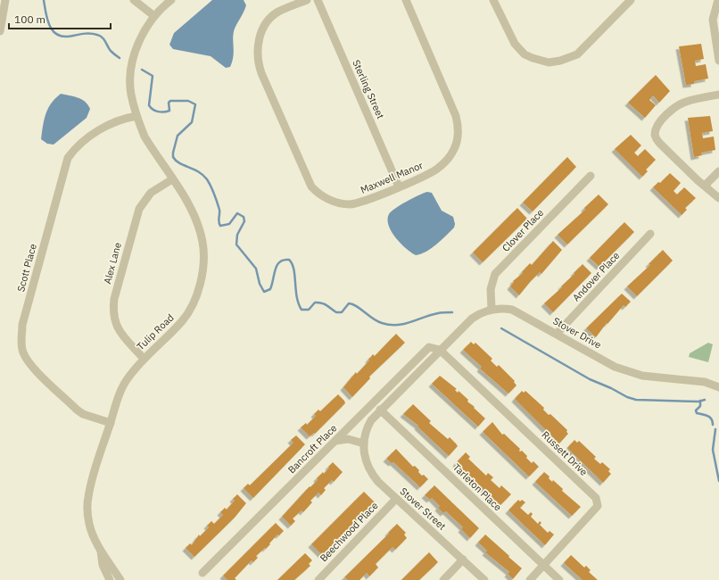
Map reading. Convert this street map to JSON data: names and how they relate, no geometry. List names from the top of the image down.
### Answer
{
  "streets": {
    "street": [
      "Sterling Street",
      "Maxwell Manor",
      "Clover Place",
      "Alex Lane",
      "Scott Place",
      "Andover Place",
      "Tulip Road",
      "Stover Drive",
      "Bancroft Place",
      "Russett Drive",
      "Tarleton Place",
      "Stover Street",
      "Beechwood Place"
    ]
  },
  "crossings": [
    ["Sterling Street", "Maxwell Manor"],
    ["Clover Place", "Stover Drive"],
    ["Alex Lane", "Tulip Road"],
    ["Scott Place", "Tulip Road"],
    ["Andover Place", "Stover Drive"],
    ["Stover Drive", "Bancroft Place"],
    ["Stover Drive", "Russett Drive"],
    ["Stover Drive", "Stover Street"],
    ["Bancroft Place", "Russett Drive"],
    ["Bancroft Place", "Stover Street"],
    ["Russett Drive", "Tarleton Place"],
    ["Russett Drive", "Stover Street"],
    ["Tarleton Place", "Stover Street"],
    ["Stover Street", "Beechwood Place"]
  ],
  "scale_bar": "100 m"
}
